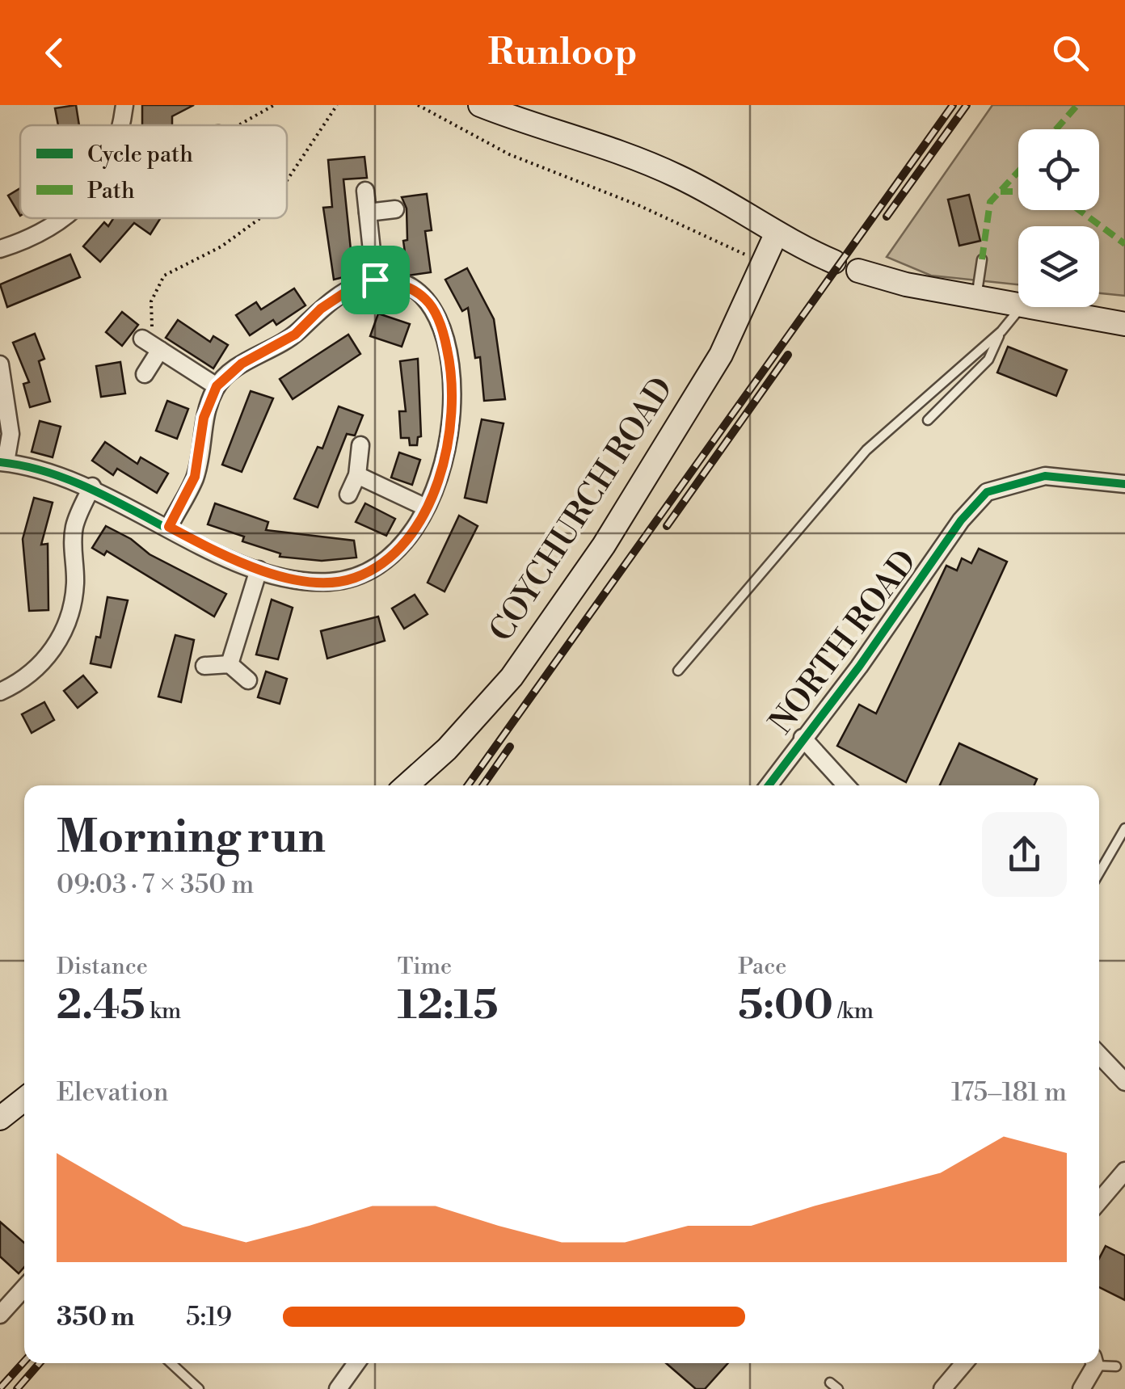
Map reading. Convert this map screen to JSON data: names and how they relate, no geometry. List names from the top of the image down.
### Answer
{
  "streets": {
    "main road": ["COYCHURCH ROAD"],
    "street": ["NORTH ROAD"]
  },
  "legend": ["Cycle path", "Path"],
  "page": {
    "header": "Runloop",
    "heading": ["Morning run", "09:03 · 7 × 350 m"],
    "stats": [
      ["Distance", "2.45 km"],
      ["Time", "12:15"],
      ["Pace", "5:00 /km"]
    ],
    "chart": ["Elevation", "175–181 m"],
    "list": [
      {
        "name": "350 m",
        "note": "5:19"
      }
    ]
  }
}
